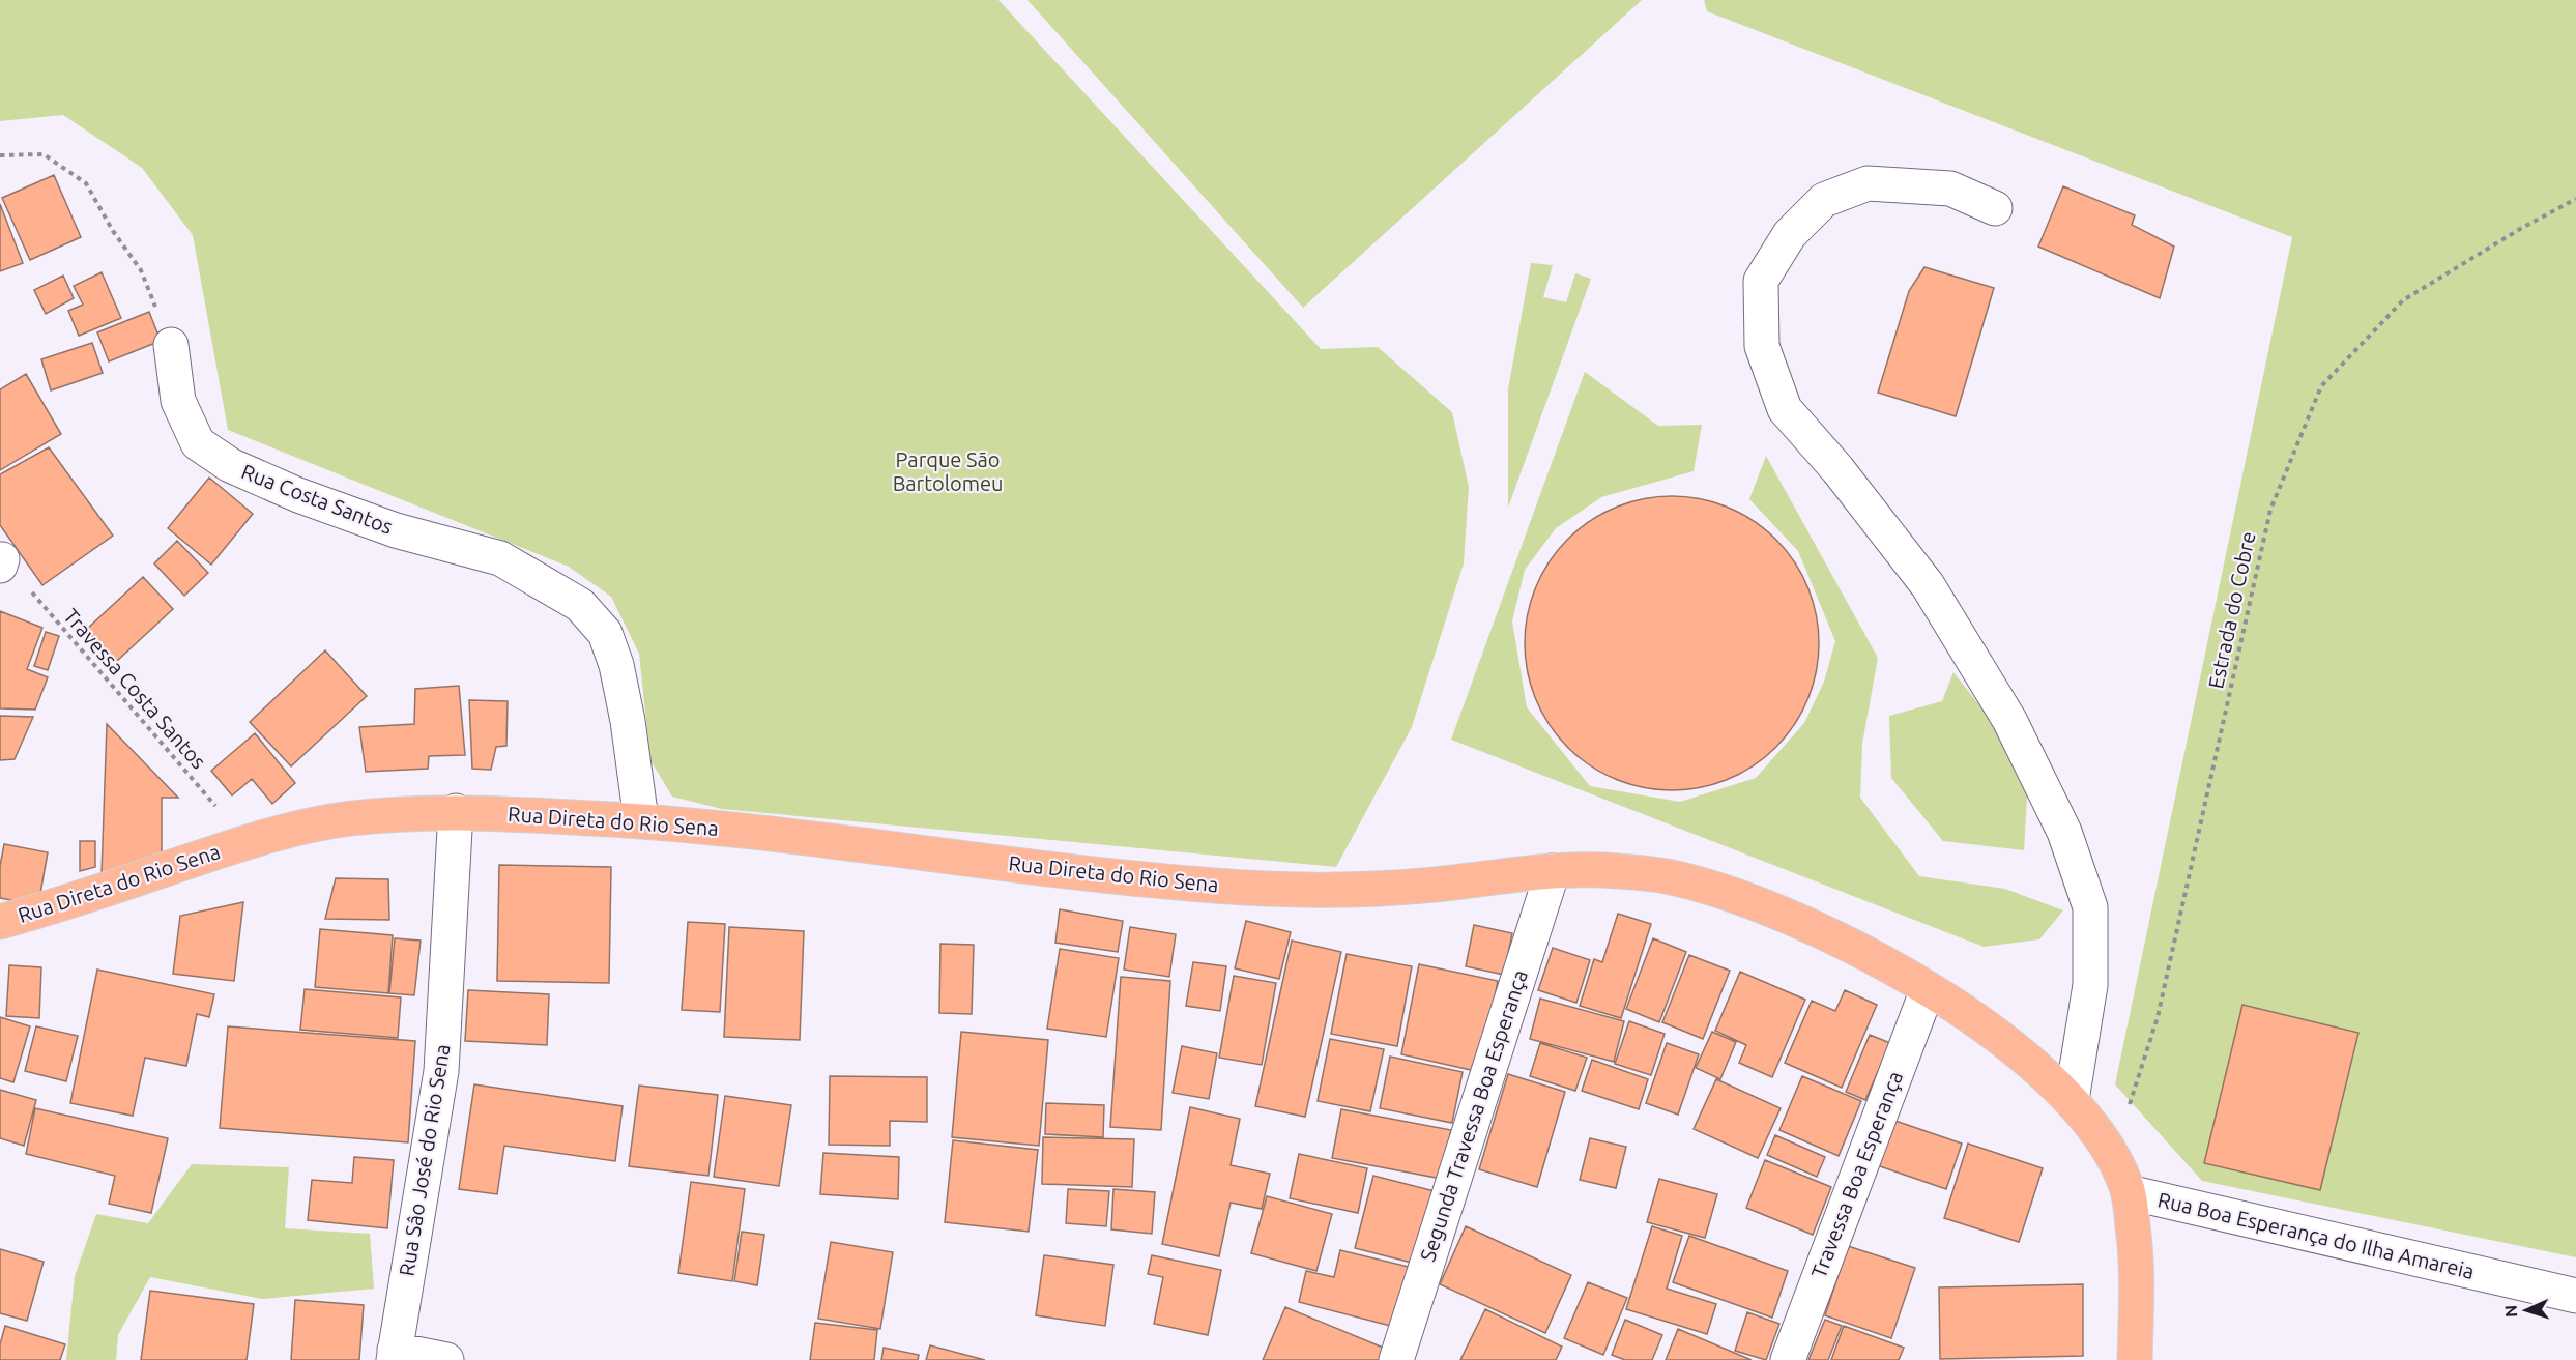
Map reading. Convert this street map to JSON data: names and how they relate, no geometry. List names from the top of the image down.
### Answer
{
  "streets": {
    "main road": ["Rua Direta do Rio Sena"],
    "street": [
      "Rua Costa Santos",
      "Segunda Travessa Boa Esperança",
      "Rua Sâo José do Rio Sena",
      "Travessa Boa Esperança",
      "Rua Boa Esperança do Ilha Amareia"
    ],
    "path": ["Estrada do Cobre", "Travessa Costa Santos"]
  },
  "crossings": [
    ["Rua Costa Santos", "Rua Direta do Rio Sena"],
    ["Estrada do Cobre", "Rua Direta do Rio Sena"],
    ["Travessa Costa Santos", "Rua Direta do Rio Sena"],
    ["Rua Direta do Rio Sena", "Segunda Travessa Boa Esperança"],
    ["Rua Direta do Rio Sena", "Rua Sâo José do Rio Sena"],
    ["Rua Direta do Rio Sena", "Travessa Boa Esperança"],
    ["Rua Direta do Rio Sena", "Rua Boa Esperança do Ilha Amareia"]
  ],
  "parks": ["Parque São Bartolomeu"],
  "north": "left"
}
